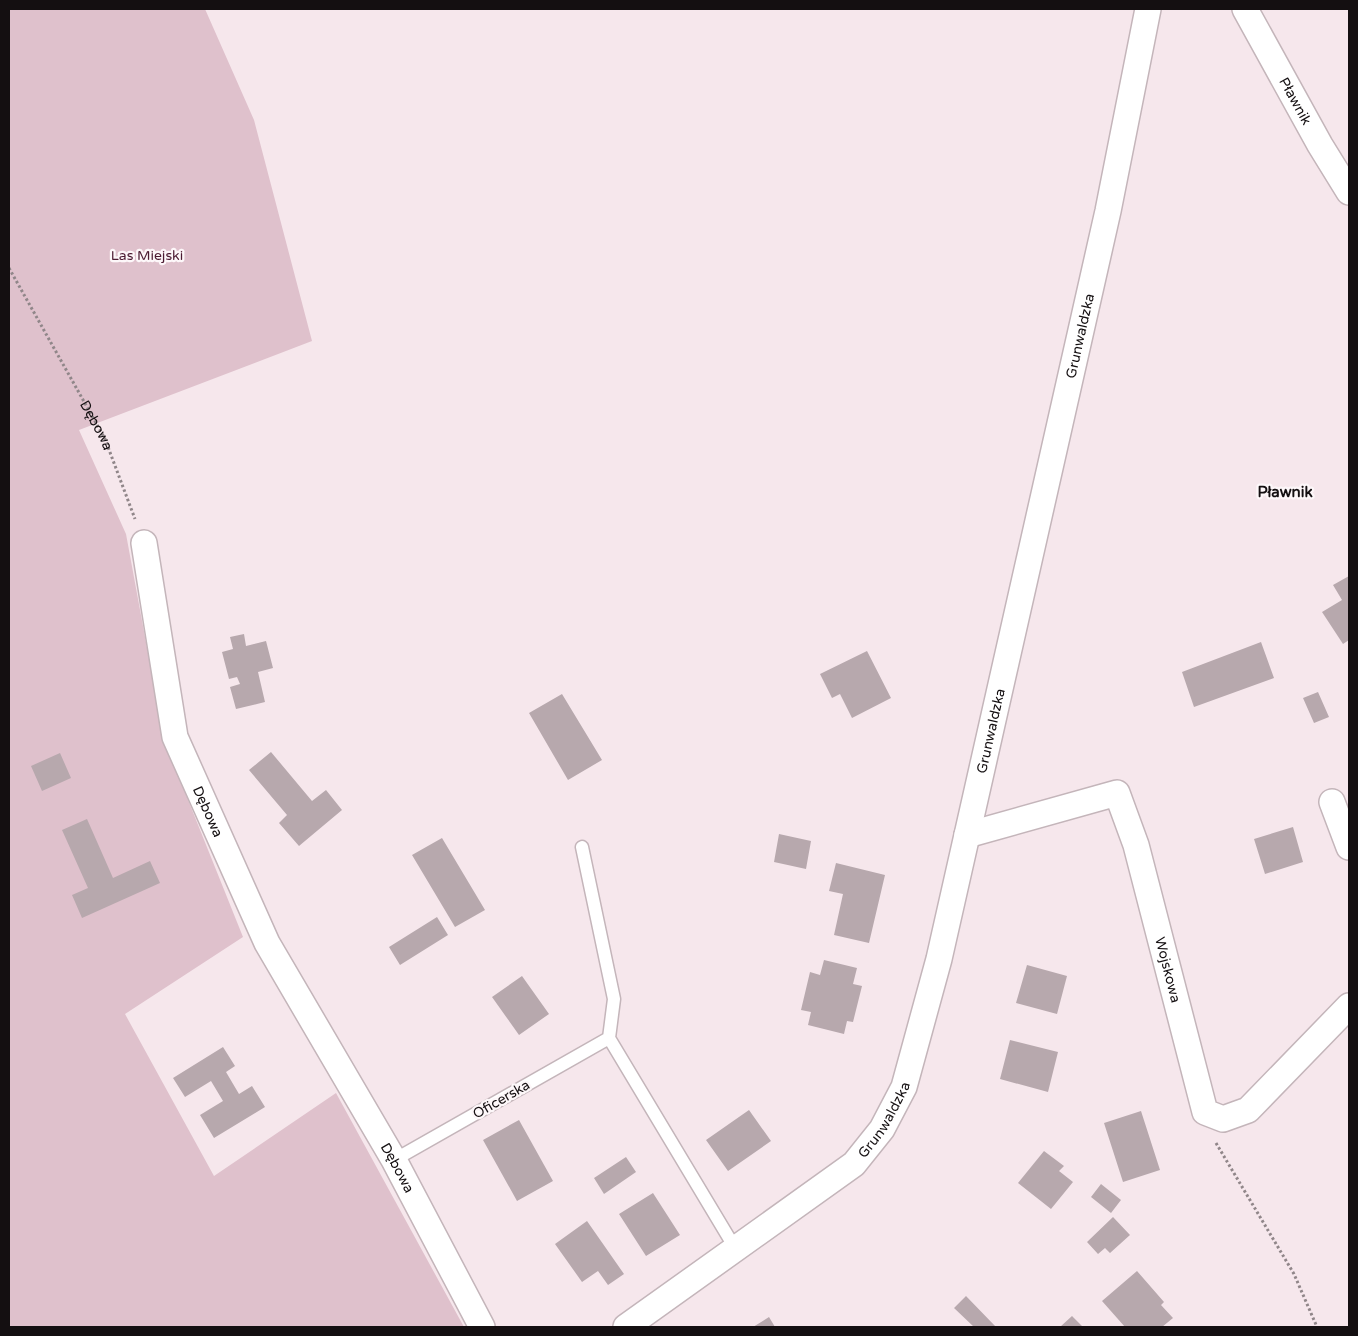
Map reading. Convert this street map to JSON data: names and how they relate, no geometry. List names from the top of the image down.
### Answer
{
  "streets": {
    "street": [
      "Pławnik",
      "Grunwaldzka",
      "Dębowa",
      "Wojskowa"
    ],
    "lane": ["Oficerska"]
  },
  "crossings": [
    ["Grunwaldzka", "Wojskowa"],
    ["Dębowa", "Oficerska"]
  ],
  "districts": ["Pławnik"],
  "parks": ["Las Miejski"]
}
